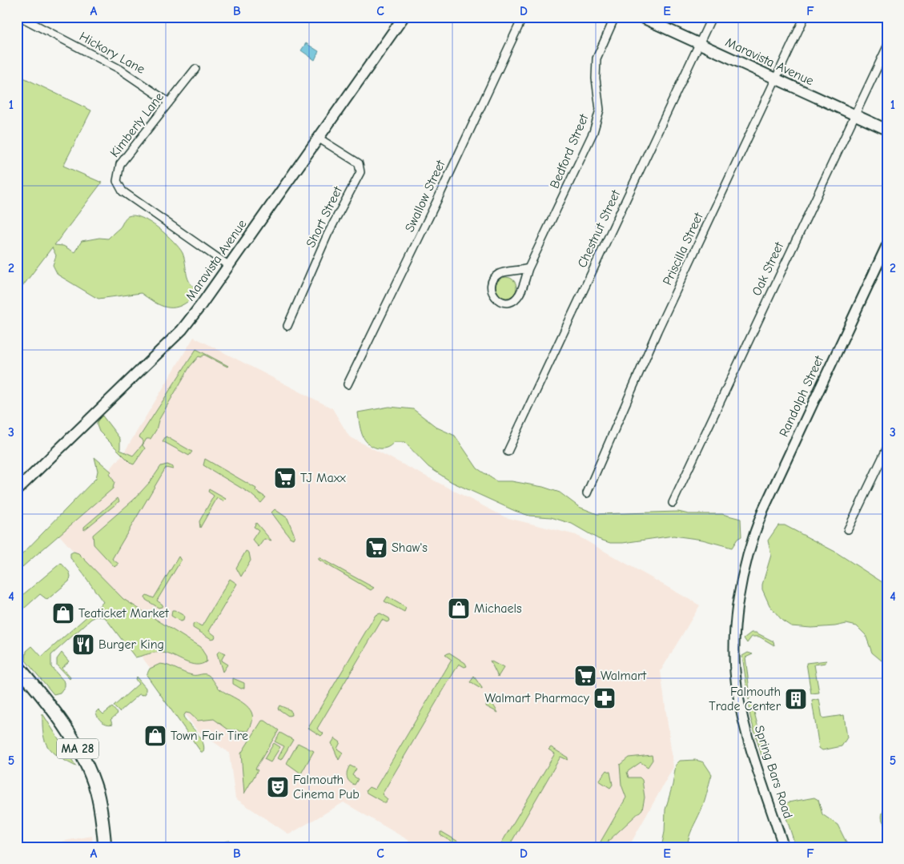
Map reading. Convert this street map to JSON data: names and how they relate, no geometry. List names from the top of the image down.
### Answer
{
  "streets": {
    "main road": ["Maravista Avenue", "MA 28"],
    "street": [
      "Hickory Lane",
      "Kimberly Lane",
      "Bedford Street",
      "Swallow Street",
      "Short Street",
      "Chestnut Street",
      "Priscilla Street",
      "Oak Street",
      "Randolph Street",
      "Spring Bars Road"
    ]
  },
  "crossings": [
    ["Hickory Lane", "Kimberly Lane"],
    ["Maravista Avenue", "Kimberly Lane"],
    ["Maravista Avenue", "Short Street"],
    ["Maravista Avenue", "Chestnut Street"],
    ["Maravista Avenue", "Priscilla Street"],
    ["Maravista Avenue", "Oak Street"],
    ["Randolph Street", "Spring Bars Road"]
  ],
  "places": {
    "supermarket": ["TJ Maxx", "Shaw's", "Walmart"],
    "shop": ["Michaels", "Teaticket Market", "Town Fair Tire"],
    "restaurant": ["Burger King"],
    "pharmacy": ["Walmart Pharmacy"],
    "building": ["Falmouth Trade Center"],
    "theatre": ["Falmouth Cinema Pub"]
  },
  "grid": {
    "columns": [
      "A",
      "B",
      "C",
      "D",
      "E",
      "F"
    ],
    "rows": [
      "1",
      "2",
      "3",
      "4",
      "5"
    ]
  }
}
